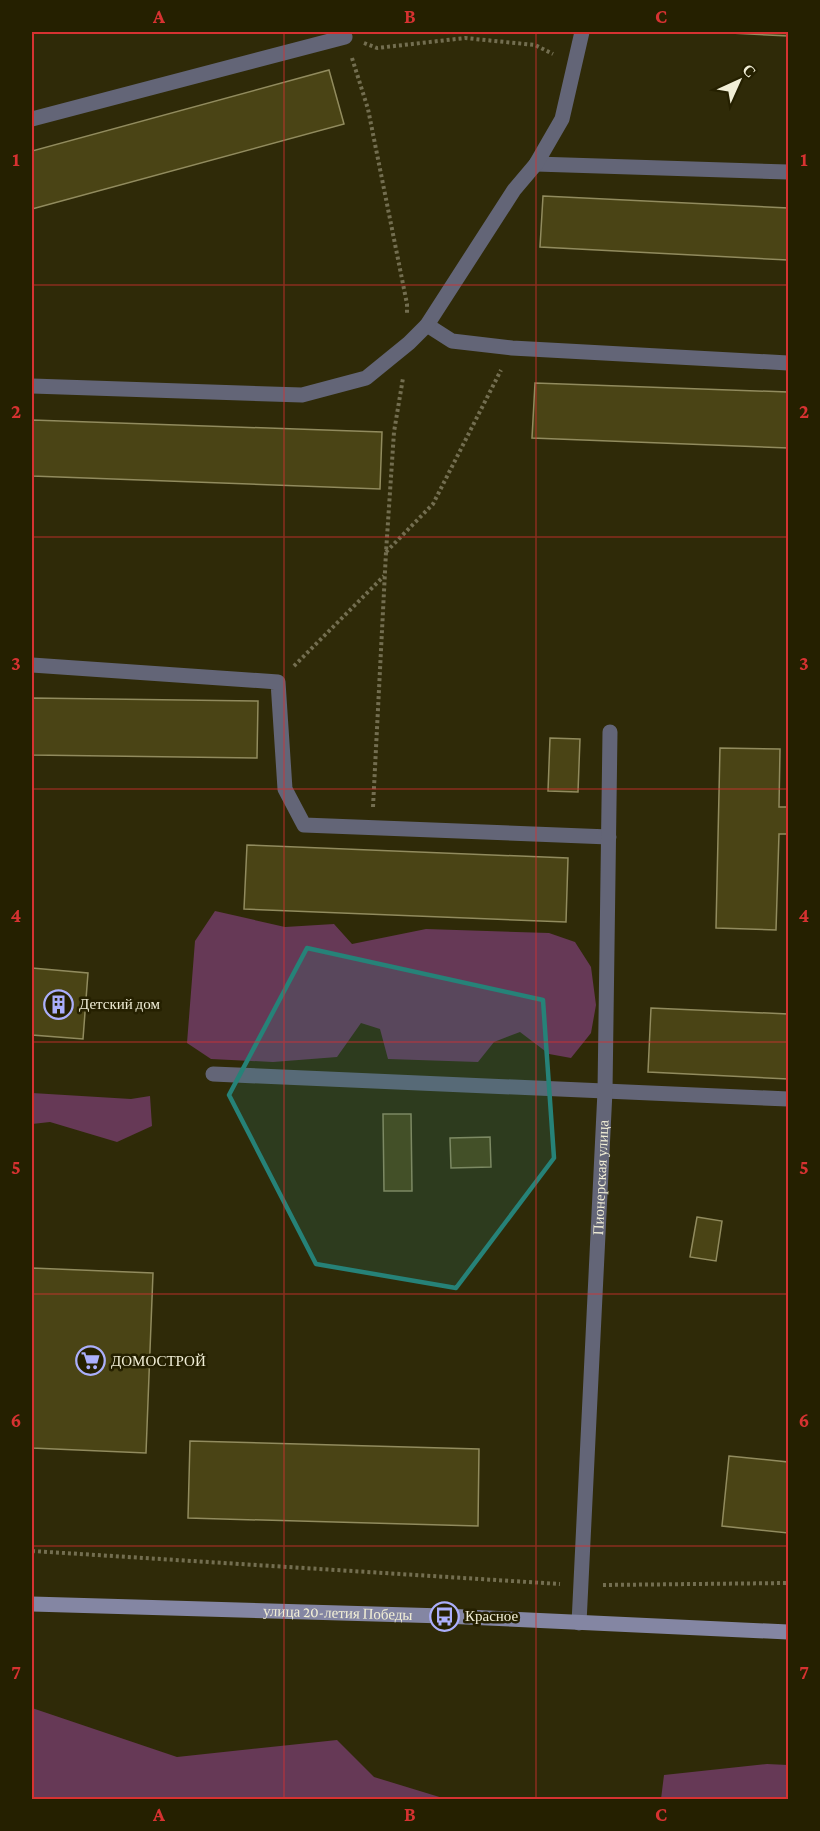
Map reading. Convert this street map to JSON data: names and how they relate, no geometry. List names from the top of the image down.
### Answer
{
  "streets": {
    "main road": ["улица 20-летия Победы"],
    "street": ["Пионерская улица"]
  },
  "crossings": [
    ["Пионерская улица", "улица 20-летия Победы"]
  ],
  "places": {
    "building": ["Детский дом"],
    "supermarket": ["ДОМОСТРОЙ"],
    "bus stop": ["Красное"]
  },
  "north": "top right",
  "grid": {
    "columns": ["A", "B", "C"],
    "rows": [
      "1",
      "2",
      "3",
      "4",
      "5",
      "6",
      "7"
    ]
  }
}
